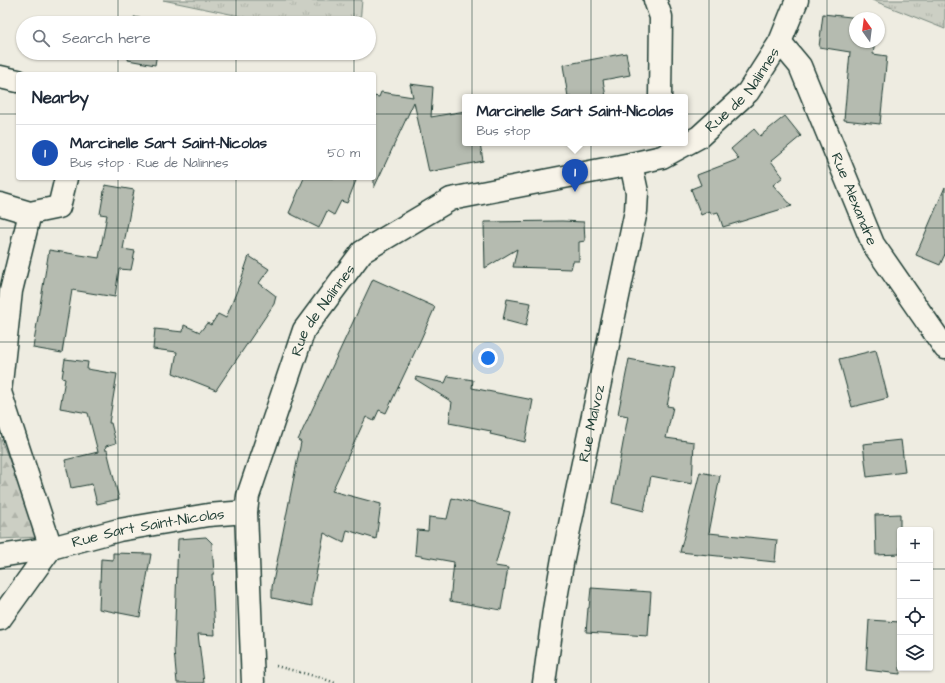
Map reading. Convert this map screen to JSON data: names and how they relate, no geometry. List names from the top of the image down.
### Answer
{
  "streets": {
    "street": [
      "Rue de Nalinnes",
      "Rue Alexandre",
      "Rue Malvoz",
      "Rue Sart Saint-Nicolas"
    ]
  },
  "crossings": [
    ["Rue de Nalinnes", "Rue Alexandre"],
    ["Rue de Nalinnes", "Rue Malvoz"],
    ["Rue de Nalinnes", "Rue Sart Saint-Nicolas"]
  ],
  "north": "top",
  "page": {
    "search": "Search here",
    "heading": "Nearby",
    "popup": ["Marcinelle Sart Saint-Nicolas", "Bus stop"],
    "list": [
      {
        "mark": "1",
        "name": "Marcinelle Sart Saint-Nicolas",
        "note": "Bus stop · Rue de Nalinnes",
        "value": "50 m"
      }
    ],
    "pins": "1",
    "map_buttons": ["+", "−"]
  }
}
